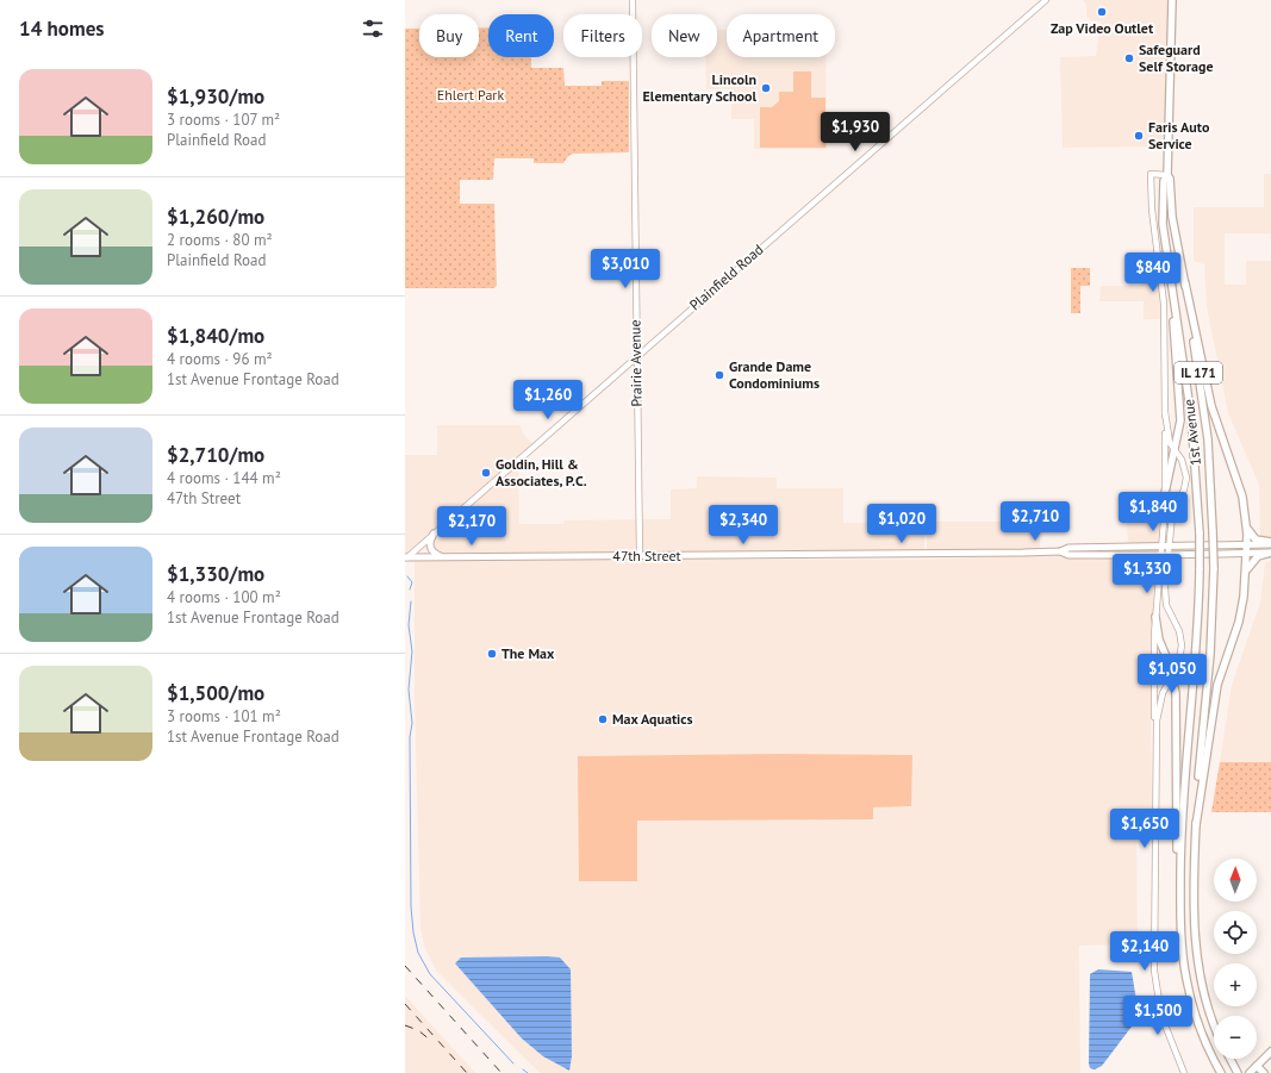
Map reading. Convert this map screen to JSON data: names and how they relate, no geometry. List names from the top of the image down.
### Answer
{
  "streets": {
    "main road": ["IL 171", "1st Avenue", "47th Street"],
    "street": ["Plainfield Road", "Prairie Avenue"]
  },
  "crossings": [
    ["Plainfield Road", "Prairie Avenue"],
    ["Plainfield Road", "47th Street"],
    ["Prairie Avenue", "47th Street"]
  ],
  "parks": ["Ehlert Park"],
  "places": [
    "Zap Video Outlet",
    "Safeguard Self Storage",
    "Lincoln Elementary School",
    "Faris Auto Service",
    "Grande Dame Condominiums",
    "Goldin, Hill & Associates, P.C.",
    "The Max",
    "Max Aquatics"
  ],
  "north": "top",
  "page": {
    "heading": "14 homes",
    "chip": [
      "Buy",
      "Rent",
      "Filters",
      "New",
      "Apartment"
    ],
    "list": [
      {
        "name": "$1,930/mo",
        "note": "3 rooms · 107 m² · Plainfield Road"
      },
      {
        "name": "$1,260/mo",
        "note": "2 rooms · 80 m² · Plainfield Road"
      },
      {
        "name": "$1,840/mo",
        "note": "4 rooms · 96 m² · 1st Avenue Frontage Road"
      },
      {
        "name": "$2,710/mo",
        "note": "4 rooms · 144 m² · 47th Street"
      },
      {
        "name": "$1,330/mo",
        "note": "4 rooms · 100 m² · 1st Avenue Frontage Road"
      },
      {
        "name": "$1,500/mo",
        "note": "3 rooms · 101 m² · 1st Avenue Frontage Road"
      }
    ],
    "price": [
      "$1,930",
      "$3,010",
      "$840",
      "$1,260",
      "$1,840",
      "$2,710",
      "$1,020",
      "$2,340",
      "$2,170",
      "$1,330",
      "$1,050",
      "$1,650",
      "$2,140",
      "$1,500"
    ],
    "map_buttons": ["+", "−"]
  }
}
